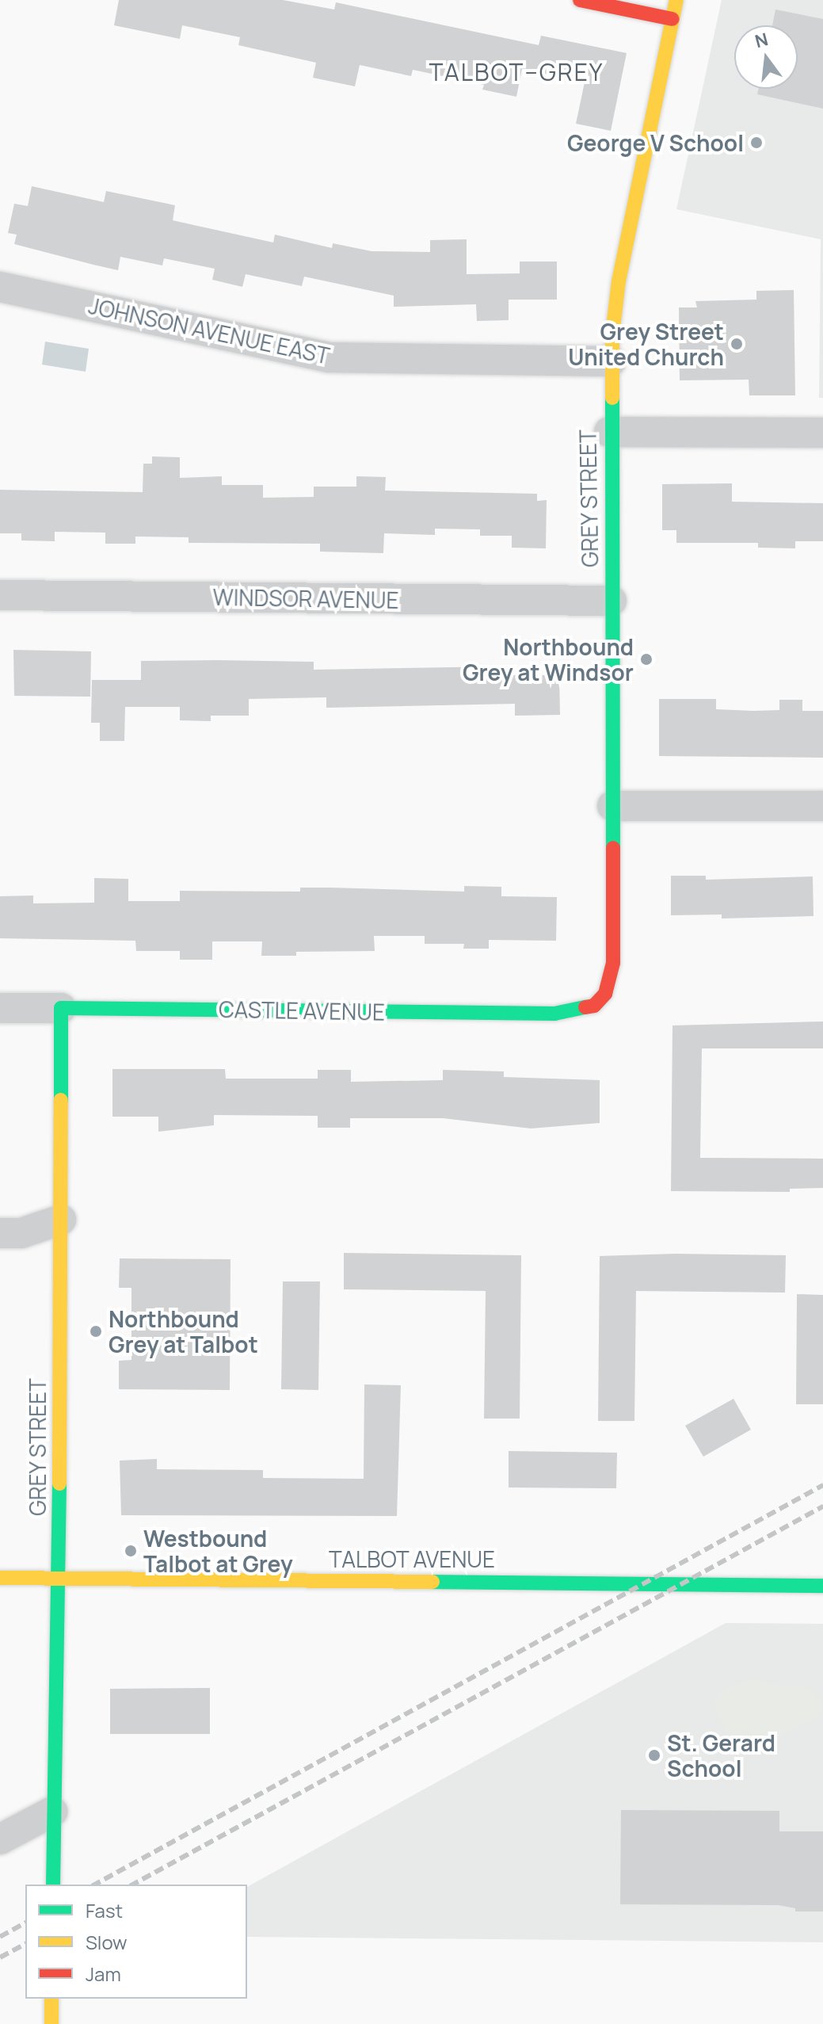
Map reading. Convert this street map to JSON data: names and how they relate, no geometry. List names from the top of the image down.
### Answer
{
  "streets": {
    "street": [
      "JOHNSON AVENUE EAST",
      "GREY STREET",
      "WINDSOR AVENUE",
      "CASTLE AVENUE",
      "TALBOT AVENUE"
    ]
  },
  "crossings": [
    ["JOHNSON AVENUE EAST", "GREY STREET"],
    ["GREY STREET", "WINDSOR AVENUE"],
    ["GREY STREET", "CASTLE AVENUE"],
    ["GREY STREET", "TALBOT AVENUE"]
  ],
  "districts": ["TALBOT–GREY"],
  "places": [
    "George V School",
    "Grey Street United Church",
    "Northbound Grey at Windsor",
    "Northbound Grey at Talbot",
    "Westbound Talbot at Grey",
    "St. Gerard School"
  ],
  "legend": ["Fast", "Slow", "Jam"],
  "north": "top"
}
